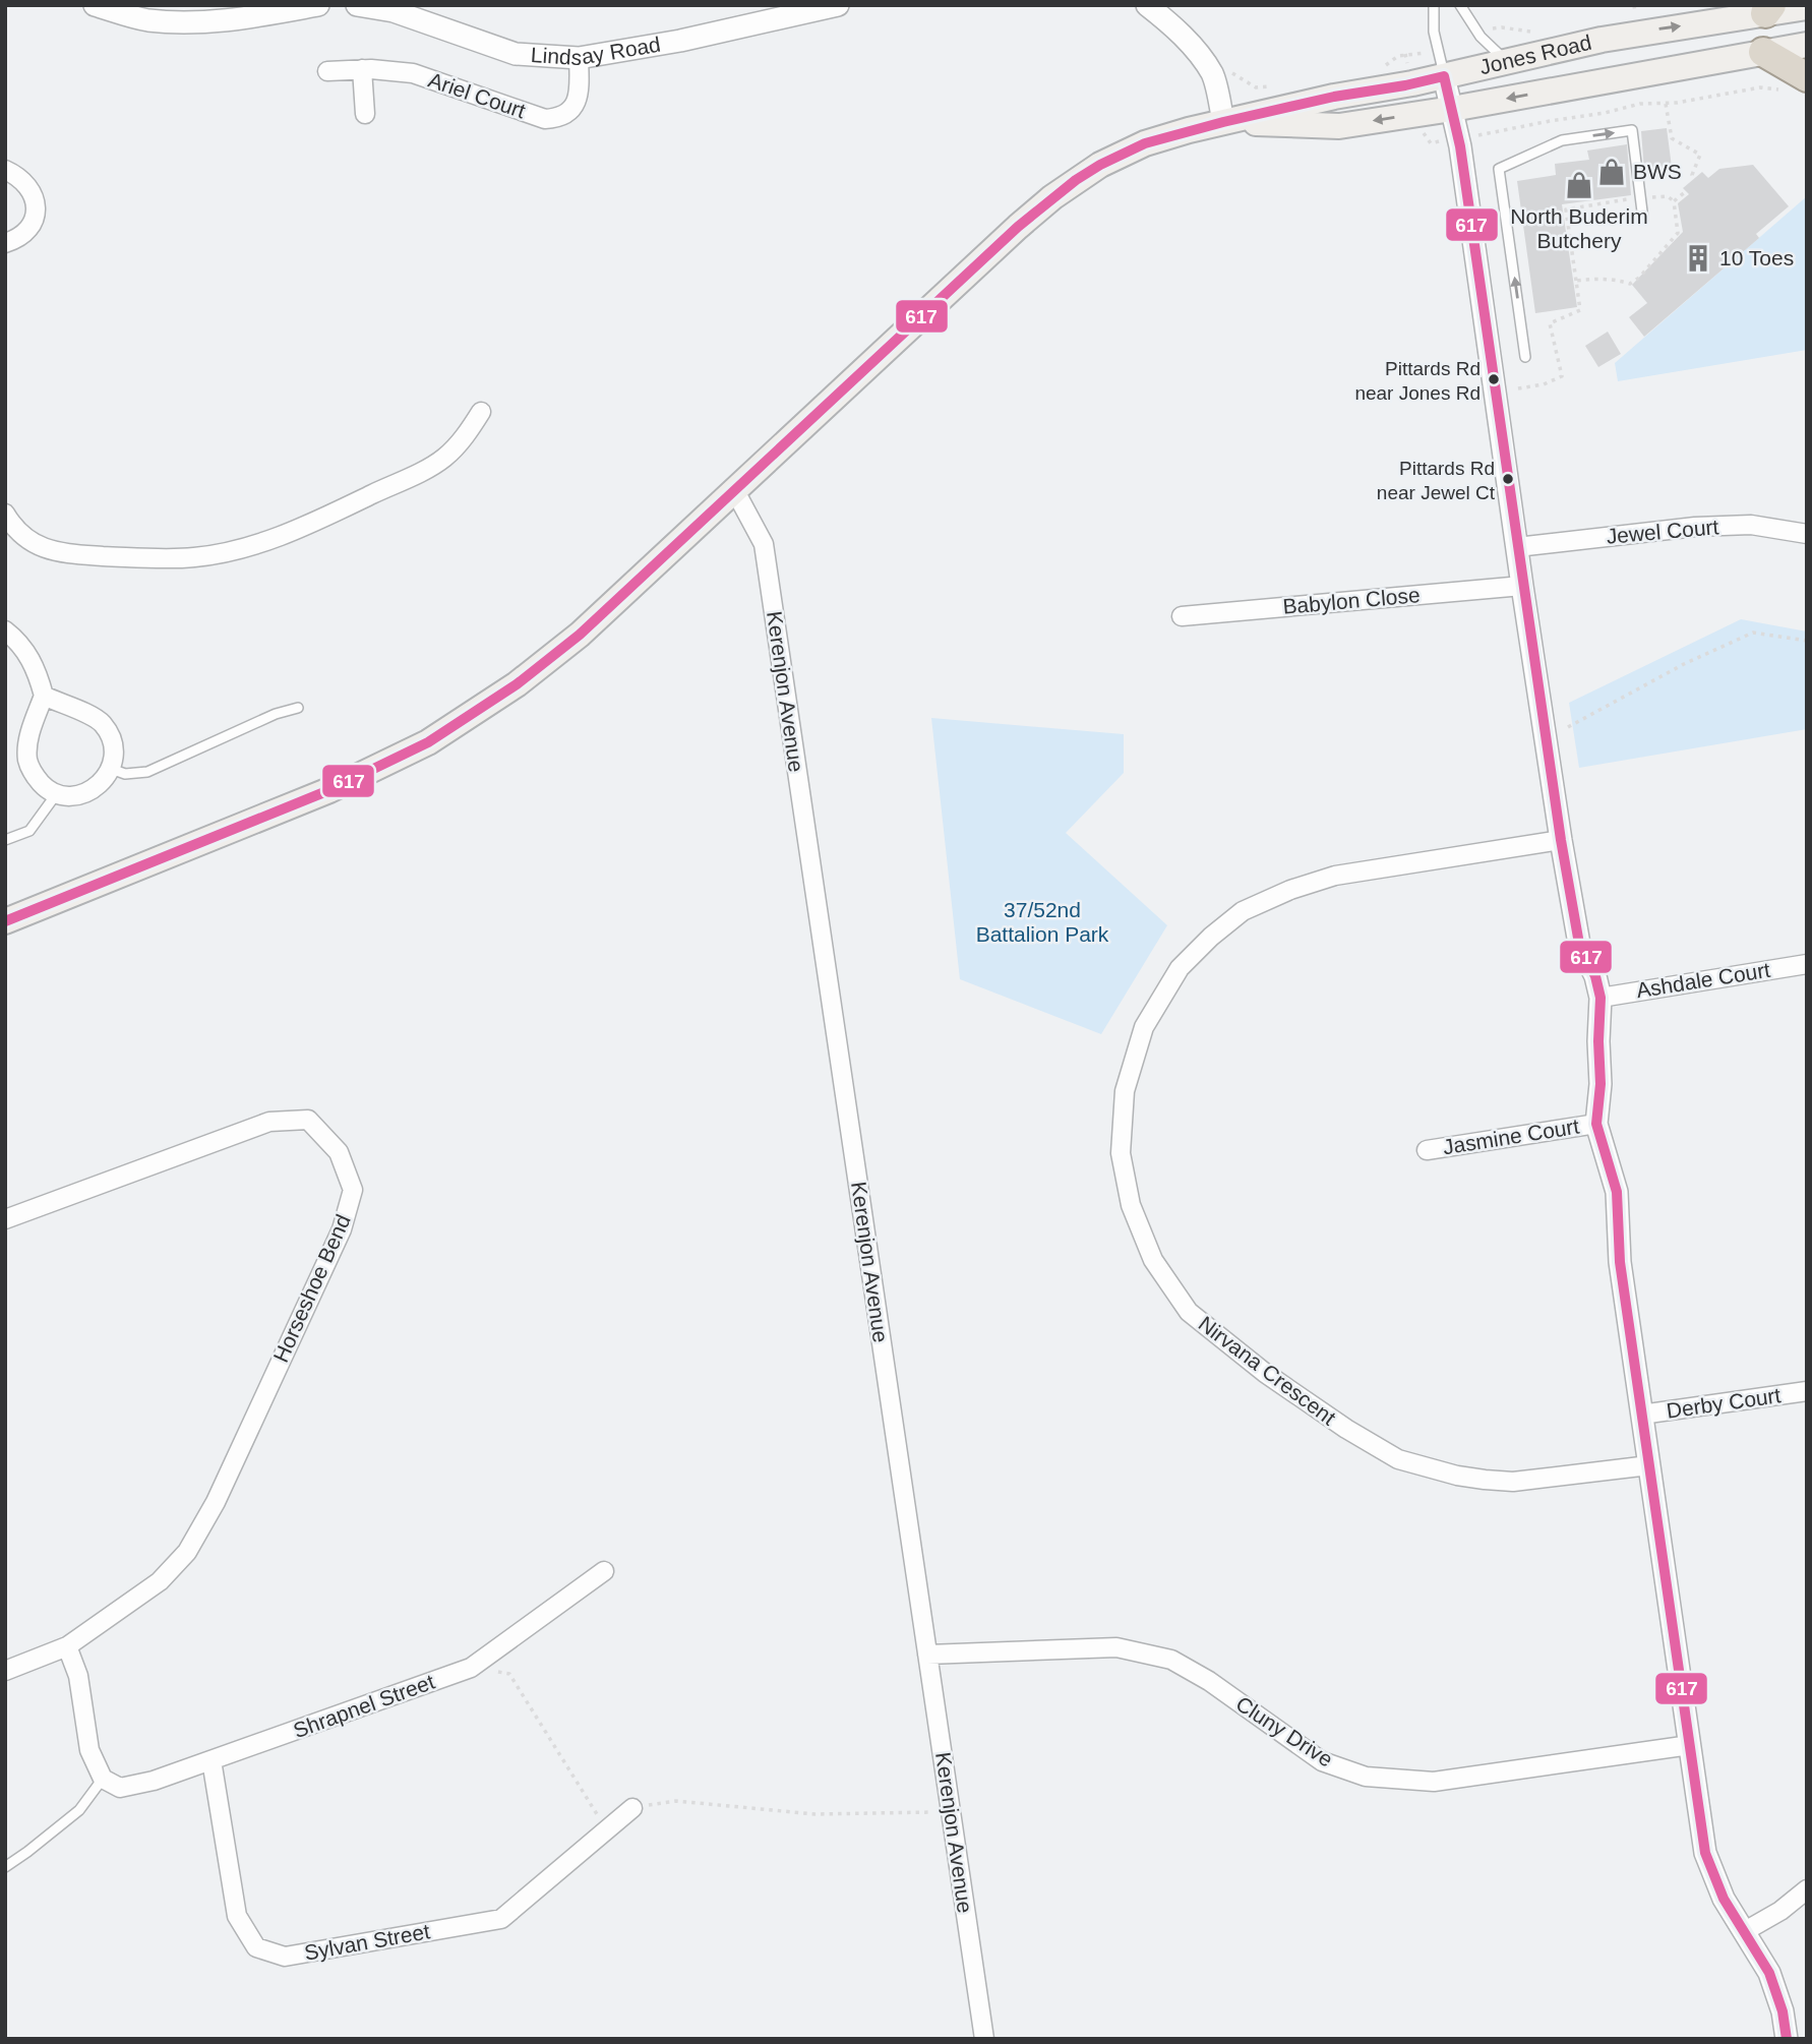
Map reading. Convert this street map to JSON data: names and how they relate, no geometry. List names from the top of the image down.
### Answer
{
  "streets": {
    "main road": ["Jones Road"],
    "street": [
      "Lindsay Road",
      "Ariel Court",
      "Jewel Court",
      "Babylon Close",
      "Kerenjon Avenue",
      "Ashdale Court",
      "Jasmine Court",
      "Horseshoe Bend",
      "Nirvana Crescent",
      "Derby Court",
      "Shrapnel Street",
      "Cluny Drive",
      "Sylvan Street"
    ]
  },
  "crossings": [
    ["Lindsay Road", "Ariel Court"],
    ["Jones Road", "Kerenjon Avenue"],
    ["Kerenjon Avenue", "Cluny Drive"],
    ["Shrapnel Street", "Sylvan Street"]
  ],
  "parks": ["37/52nd Battalion Park"],
  "places": {
    "shop": ["BWS", "North Buderim Butchery"],
    "building": ["10 Toes"],
    "other": ["Pittards Rd near Jones Rd", "Pittards Rd near Jewel Ct"]
  },
  "lines": ["transit line 617"]
}
